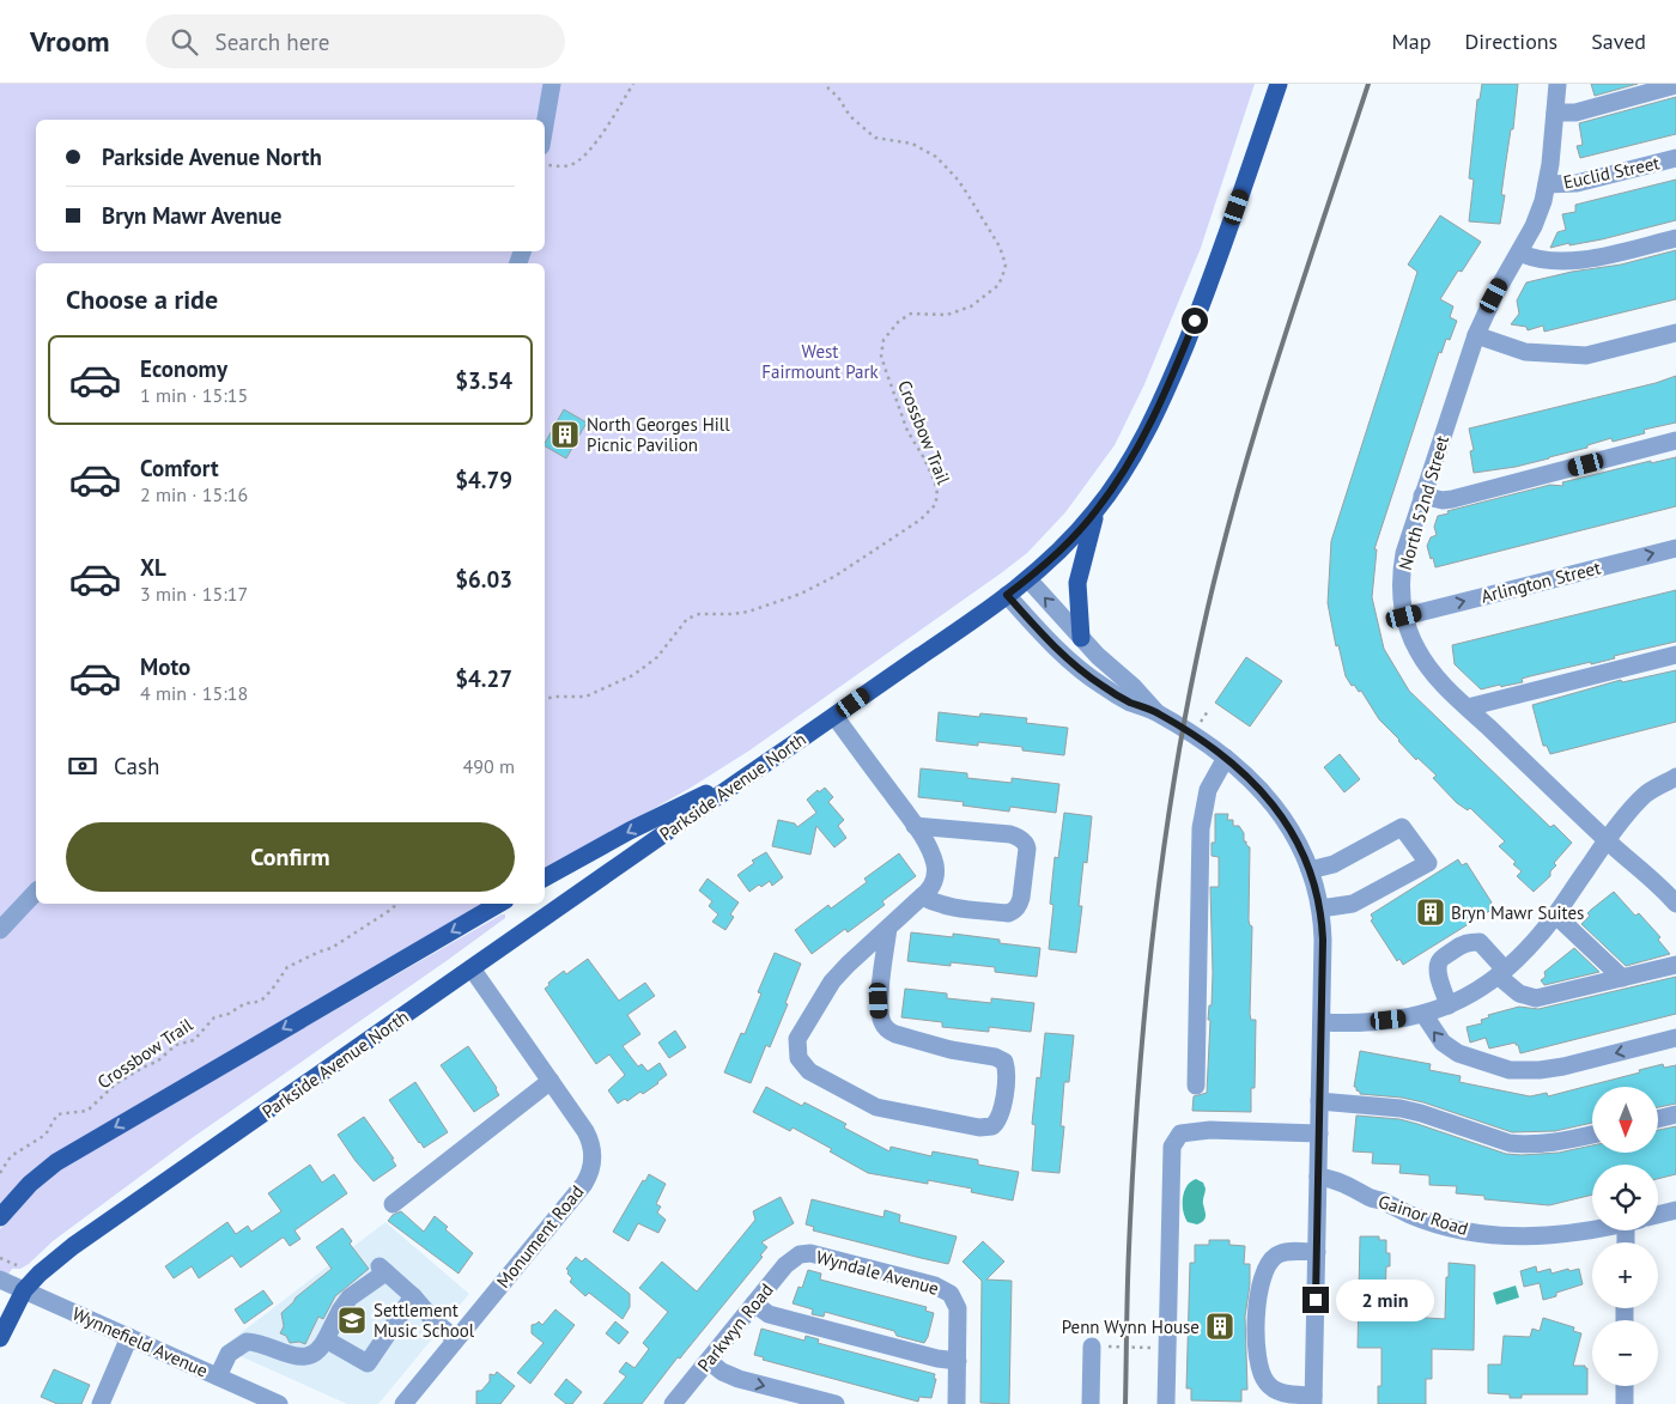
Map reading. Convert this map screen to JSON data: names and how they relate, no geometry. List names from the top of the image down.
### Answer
{
  "streets": {
    "main road": ["Parkside Avenue North"],
    "street": [
      "Euclid Street",
      "North 52nd Street",
      "Arlington Street",
      "Gainor Road",
      "Monument Road",
      "Wyndale Avenue",
      "Parkwyn Road",
      "Wynnefield Avenue"
    ],
    "path": ["Crossbow Trail"]
  },
  "crossings": [
    ["Euclid Street", "North 52nd Street"],
    ["North 52nd Street", "Arlington Street"],
    ["Parkside Avenue North", "Monument Road"],
    ["Parkside Avenue North", "Wynnefield Avenue"],
    ["Wyndale Avenue", "Parkwyn Road"]
  ],
  "parks": ["West Fairmount Park"],
  "places": {
    "building": ["North Georges Hill Picnic Pavilion", "Bryn Mawr Suites", "Penn Wynn House"],
    "school or university": ["Settlement Music School"]
  },
  "north": "bottom",
  "page": {
    "header": "Vroom",
    "search": "Search here",
    "nav": ["Map", "Directions", "Saved"],
    "banner": ["Parkside Avenue North", "Bryn Mawr Avenue"],
    "heading": "Choose a ride",
    "list": [
      {
        "name": "Economy",
        "note": "1 min · 15:15",
        "value": "$3.54"
      },
      {
        "name": "Comfort",
        "note": "2 min · 15:16",
        "value": "$4.79"
      },
      {
        "name": "XL",
        "note": "3 min · 15:17",
        "value": "$6.03"
      },
      {
        "name": "Moto",
        "note": "4 min · 15:18",
        "value": "$4.27"
      }
    ],
    "pay": ["Cash", "490 m"],
    "buttons": "Confirm",
    "map_buttons": ["+", "−"],
    "bubble": "2 min"
  }
}
